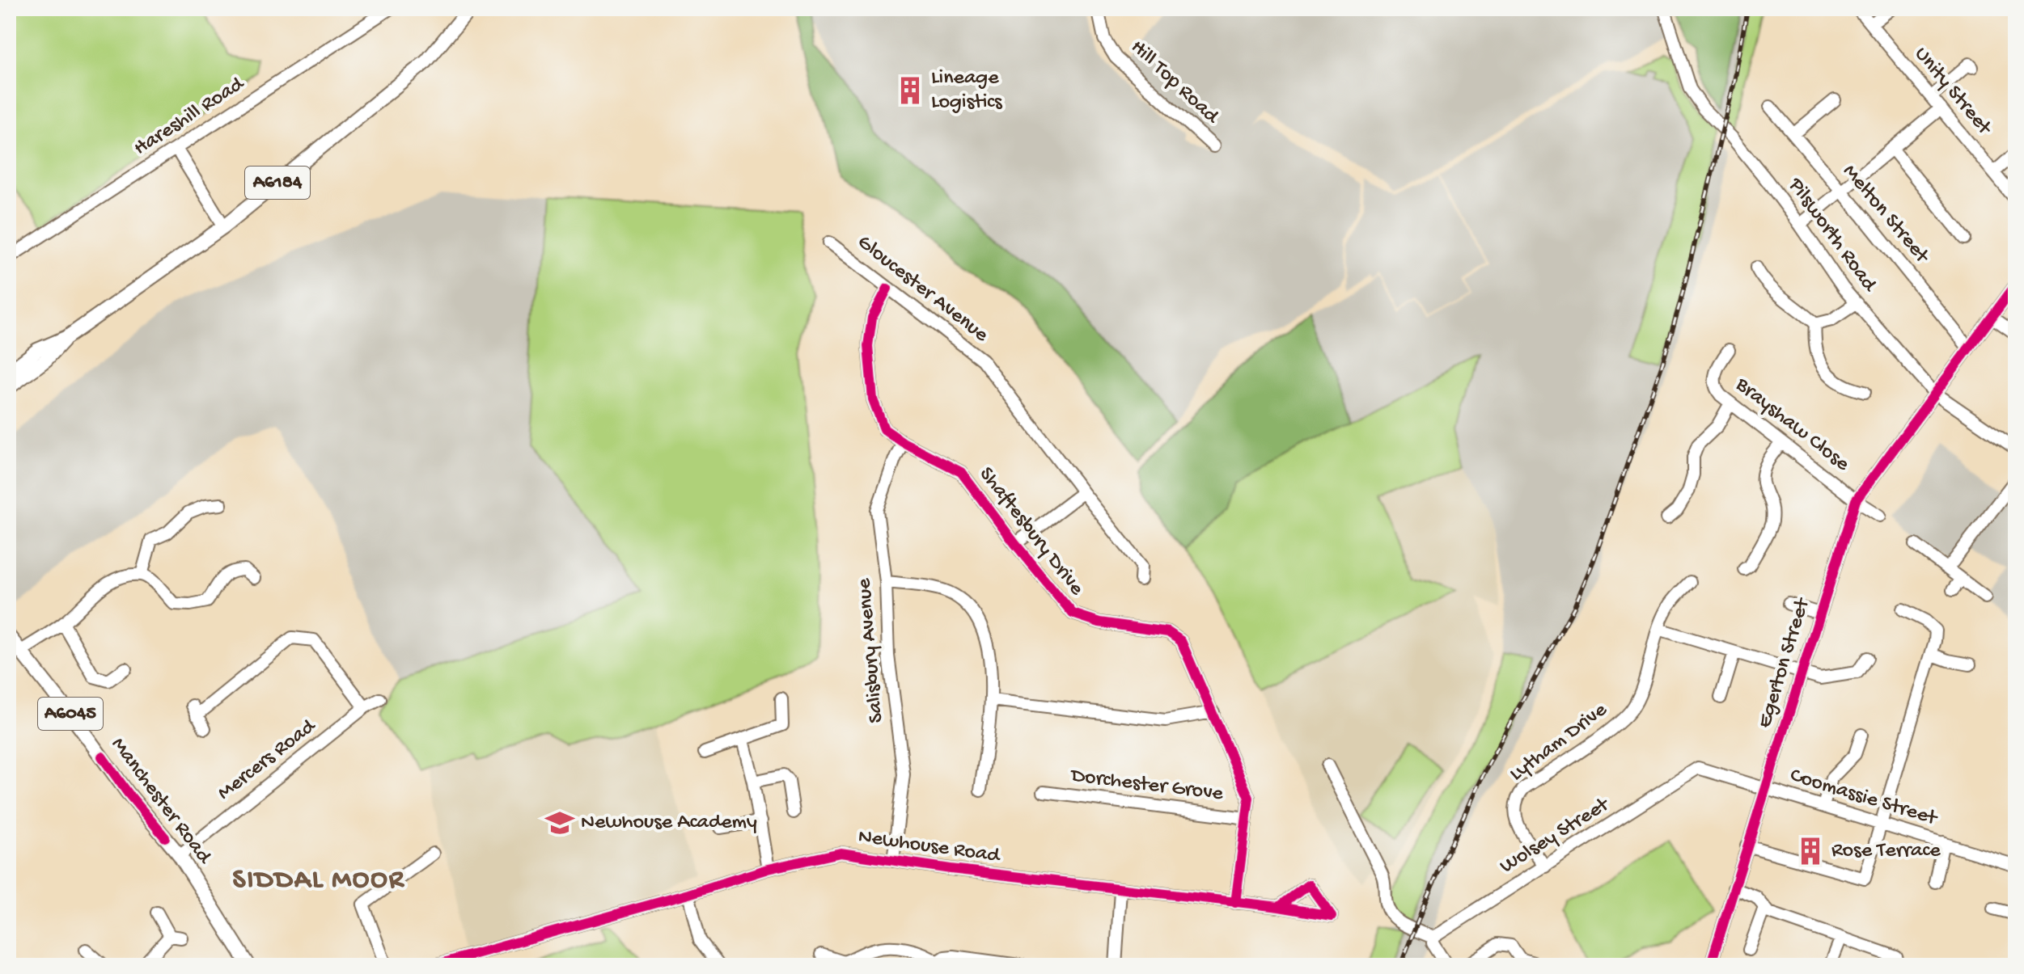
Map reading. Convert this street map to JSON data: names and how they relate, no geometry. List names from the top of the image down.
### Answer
{
  "streets": {
    "main road": ["A6184", "A6045", "Manchester Road"],
    "street": [
      "Hill Top Road",
      "Unity Street",
      "Hareshill Road",
      "Melton Street",
      "Pilsworth Road",
      "Gloucester Avenue",
      "Brayshaw Close",
      "Shaftesbury Drive",
      "Salisbury Avenue",
      "Egerton Street",
      "Lytham Drive",
      "Mercers Road",
      "Dorchester Grove",
      "Coomassie Street",
      "Wolsey Street",
      "Newhouse Road"
    ]
  },
  "crossings": [
    ["Melton Street", "Egerton Street"],
    ["Pilsworth Road", "Egerton Street"],
    ["Gloucester Avenue", "Shaftesbury Drive"],
    ["Brayshaw Close", "Egerton Street"],
    ["Shaftesbury Drive", "Salisbury Avenue"],
    ["Shaftesbury Drive", "Dorchester Grove"],
    ["Shaftesbury Drive", "Newhouse Road"],
    ["Salisbury Avenue", "Newhouse Road"],
    ["Egerton Street", "Coomassie Street"],
    ["Lytham Drive", "Wolsey Street"],
    ["Mercers Road", "Manchester Road"],
    ["Coomassie Street", "Wolsey Street"]
  ],
  "districts": ["SIDDAL MOOR"],
  "places": {
    "building": ["Lineage Logistics", "Rose Terrace"],
    "school or university": ["Newhouse Academy"]
  }
}
